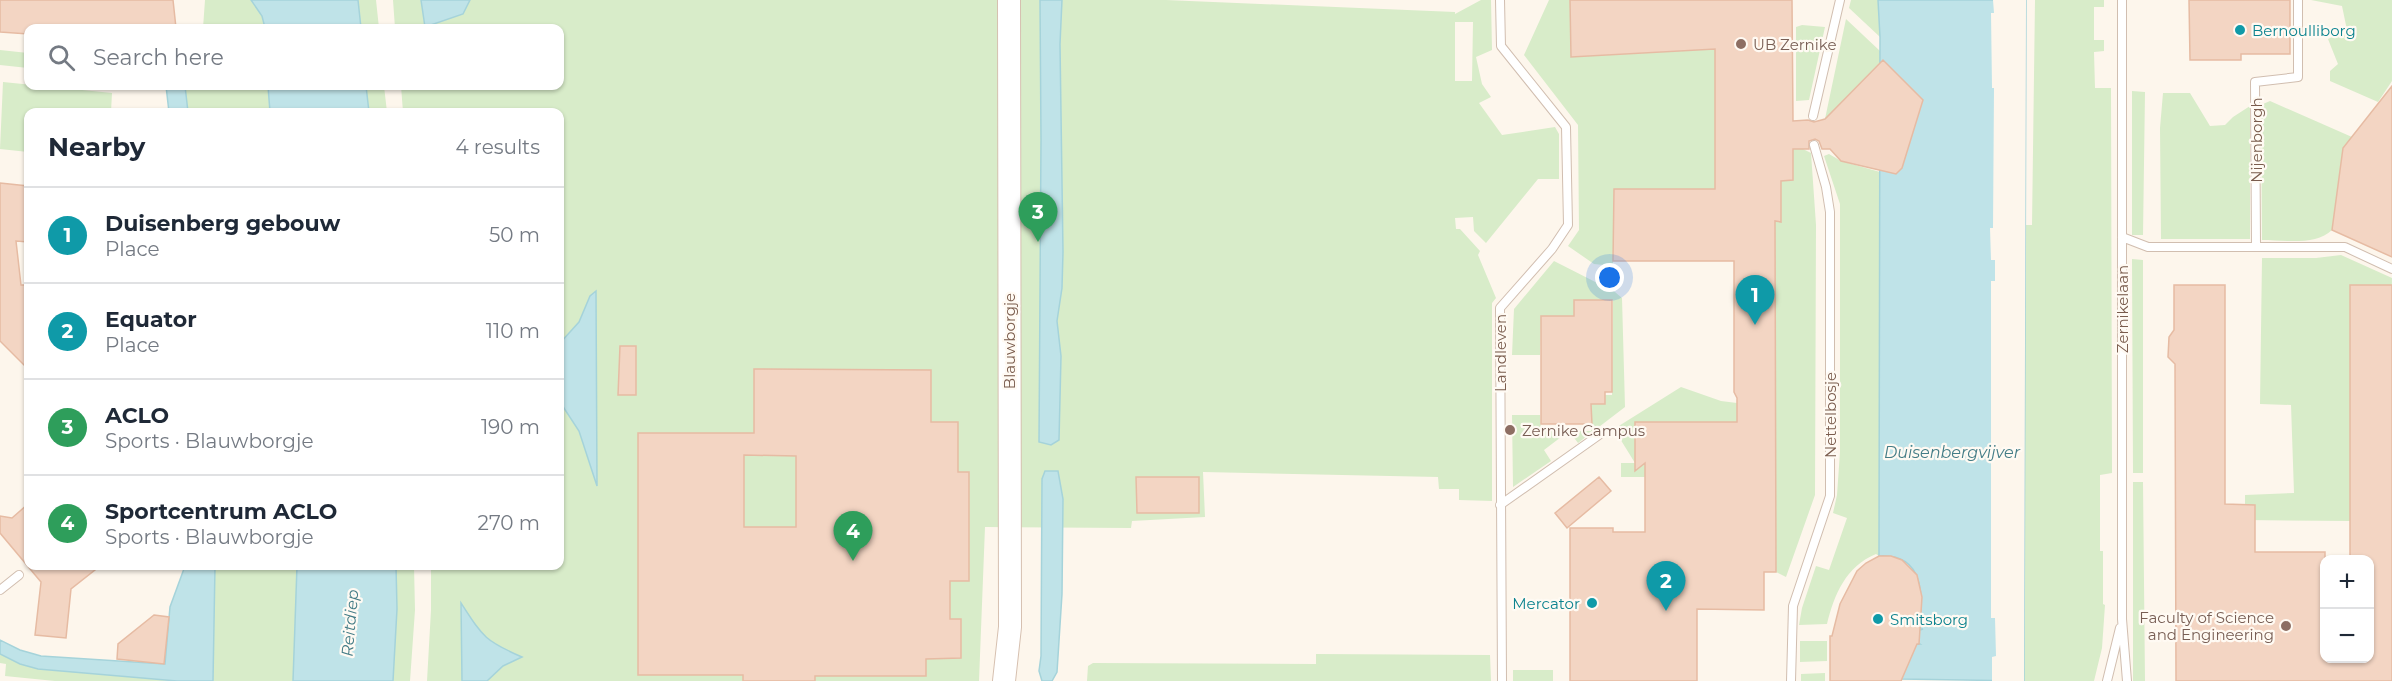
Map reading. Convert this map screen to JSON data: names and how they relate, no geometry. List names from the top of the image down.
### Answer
{
  "streets": {
    "street": ["Blauwborgje"],
    "lane": [
      "Nijenborgh",
      "Zernikelaan",
      "Landleven",
      "Nettelbosje"
    ]
  },
  "water": ["Duisenbergvijver", "Reitdiep"],
  "places": [
    "Bernoulliborg",
    "UB Zernike",
    "Zernike Campus",
    "Mercator",
    "Smitsborg",
    "Faculty of Science and Engineering"
  ],
  "page": {
    "search": "Search here",
    "heading": ["Nearby", "4 results"],
    "list": [
      {
        "mark": "1",
        "name": "Duisenberg gebouw",
        "note": "Place",
        "value": "50 m"
      },
      {
        "mark": "2",
        "name": "Equator",
        "note": "Place",
        "value": "110 m"
      },
      {
        "mark": "3",
        "name": "ACLO",
        "note": "Sports · Blauwborgje",
        "value": "190 m"
      },
      {
        "mark": "4",
        "name": "Sportcentrum ACLO",
        "note": "Sports · Blauwborgje",
        "value": "270 m"
      }
    ],
    "pins": [
      "3",
      "1",
      "4",
      "2"
    ],
    "map_buttons": ["+", "−"]
  }
}
